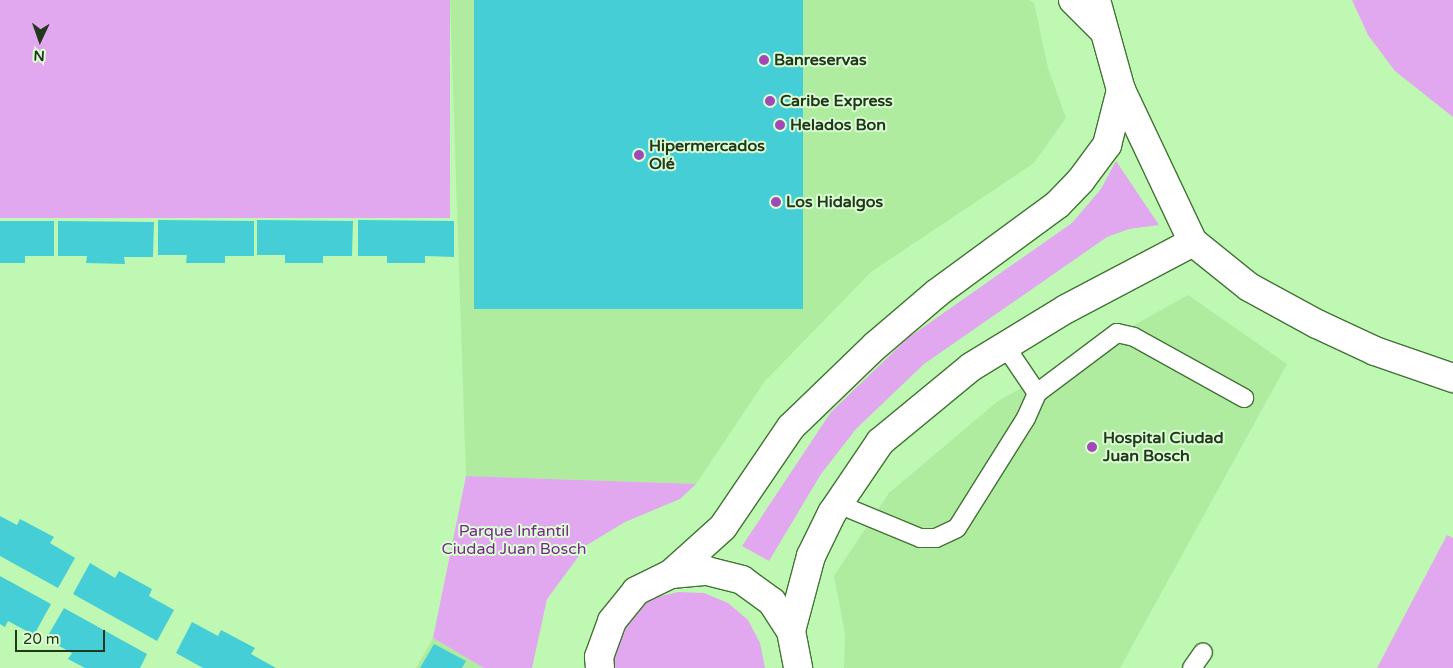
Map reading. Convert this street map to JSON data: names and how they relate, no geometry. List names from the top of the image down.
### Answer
{
  "parks": ["Parque Infantil Ciudad Juan Bosch"],
  "places": [
    "Banreservas",
    "Caribe Express",
    "Helados Bon",
    "Hipermercados Olé",
    "Los Hidalgos",
    "Hospital Ciudad Juan Bosch"
  ],
  "scale_bar": "20 m",
  "north": "bottom"
}
